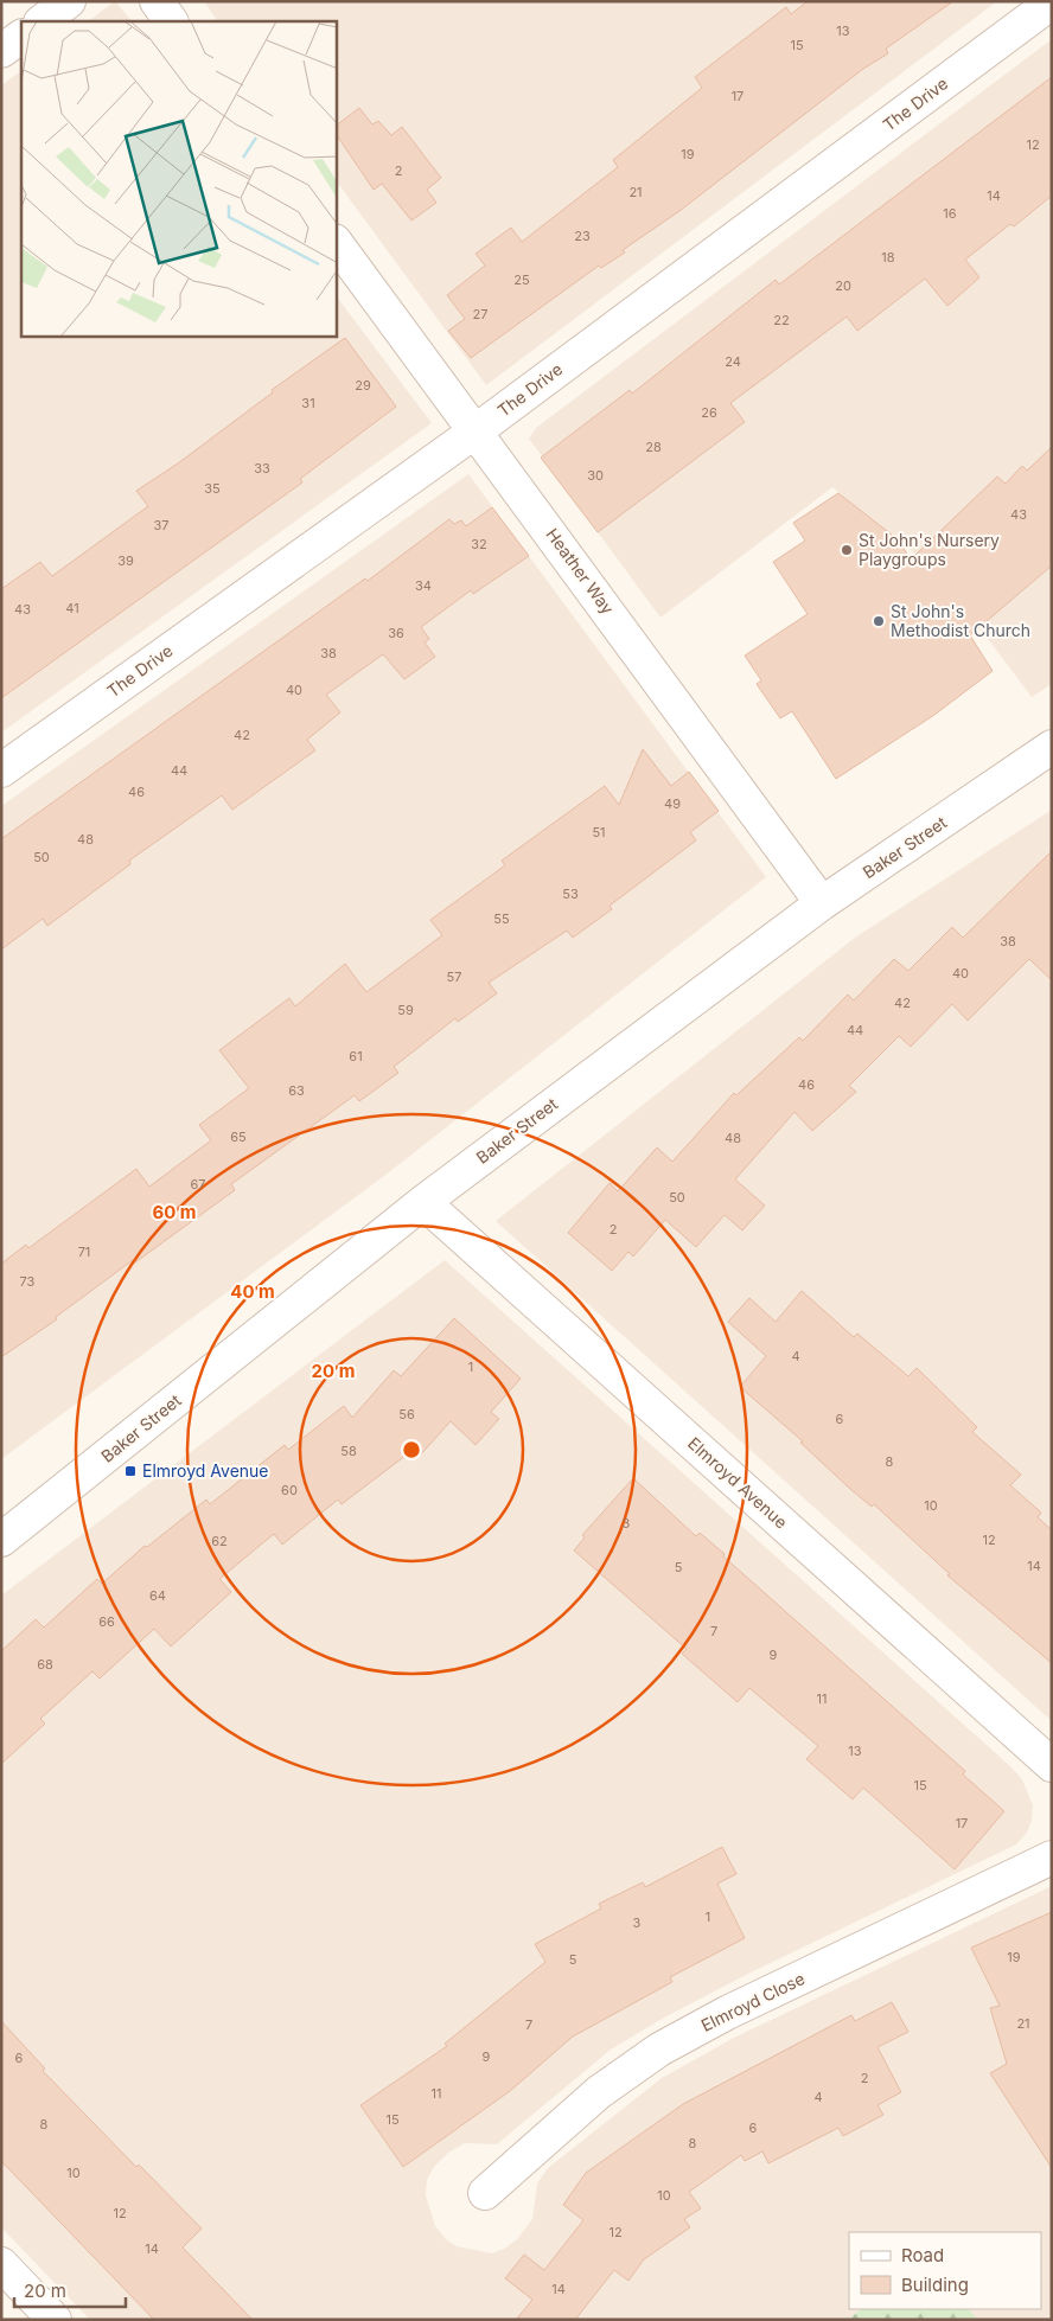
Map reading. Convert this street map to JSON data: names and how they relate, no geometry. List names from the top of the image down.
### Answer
{
  "streets": {
    "street": [
      "The Drive",
      "Heather Way",
      "Baker Street",
      "Elmroyd Avenue",
      "Elmroyd Close"
    ]
  },
  "crossings": [
    ["The Drive", "Heather Way"],
    ["Heather Way", "Baker Street"],
    ["Baker Street", "Elmroyd Avenue"]
  ],
  "places": {
    "other": ["St John's Nursery Playgroups", "St John's Methodist Church"],
    "transit": ["Elmroyd Avenue"]
  },
  "house_numbers": [
    "13",
    "15",
    "17",
    "12",
    "19",
    "2",
    "21",
    "14",
    "16",
    "23",
    "18",
    "25",
    "20",
    "27",
    "22",
    "24",
    "29",
    "31",
    "26",
    "28",
    "33",
    "30",
    "35",
    "43",
    "37",
    "32",
    "39",
    "34",
    "41",
    "43",
    "36",
    "38",
    "40",
    "42",
    "44",
    "46",
    "49",
    "51",
    "48",
    "50",
    "53",
    "55",
    "38",
    "40",
    "57",
    "42",
    "59",
    "44",
    "61",
    "46",
    "63",
    "65",
    "48",
    "67",
    "50",
    "2",
    "71",
    "73",
    "4",
    "1",
    "56",
    "6",
    "58",
    "8",
    "60",
    "10",
    "3",
    "12",
    "62",
    "14",
    "5",
    "64",
    "66",
    "7",
    "9",
    "68",
    "11",
    "13",
    "15",
    "17",
    "1",
    "3",
    "19",
    "5",
    "21",
    "7",
    "9",
    "6",
    "2",
    "11",
    "4",
    "15",
    "8",
    "6",
    "8",
    "10",
    "10",
    "12",
    "12",
    "14",
    "14"
  ],
  "legend": ["Road", "Building"],
  "scale_bar": "20 m",
  "rings": ["60 m", "40 m", "20 m"]
}
